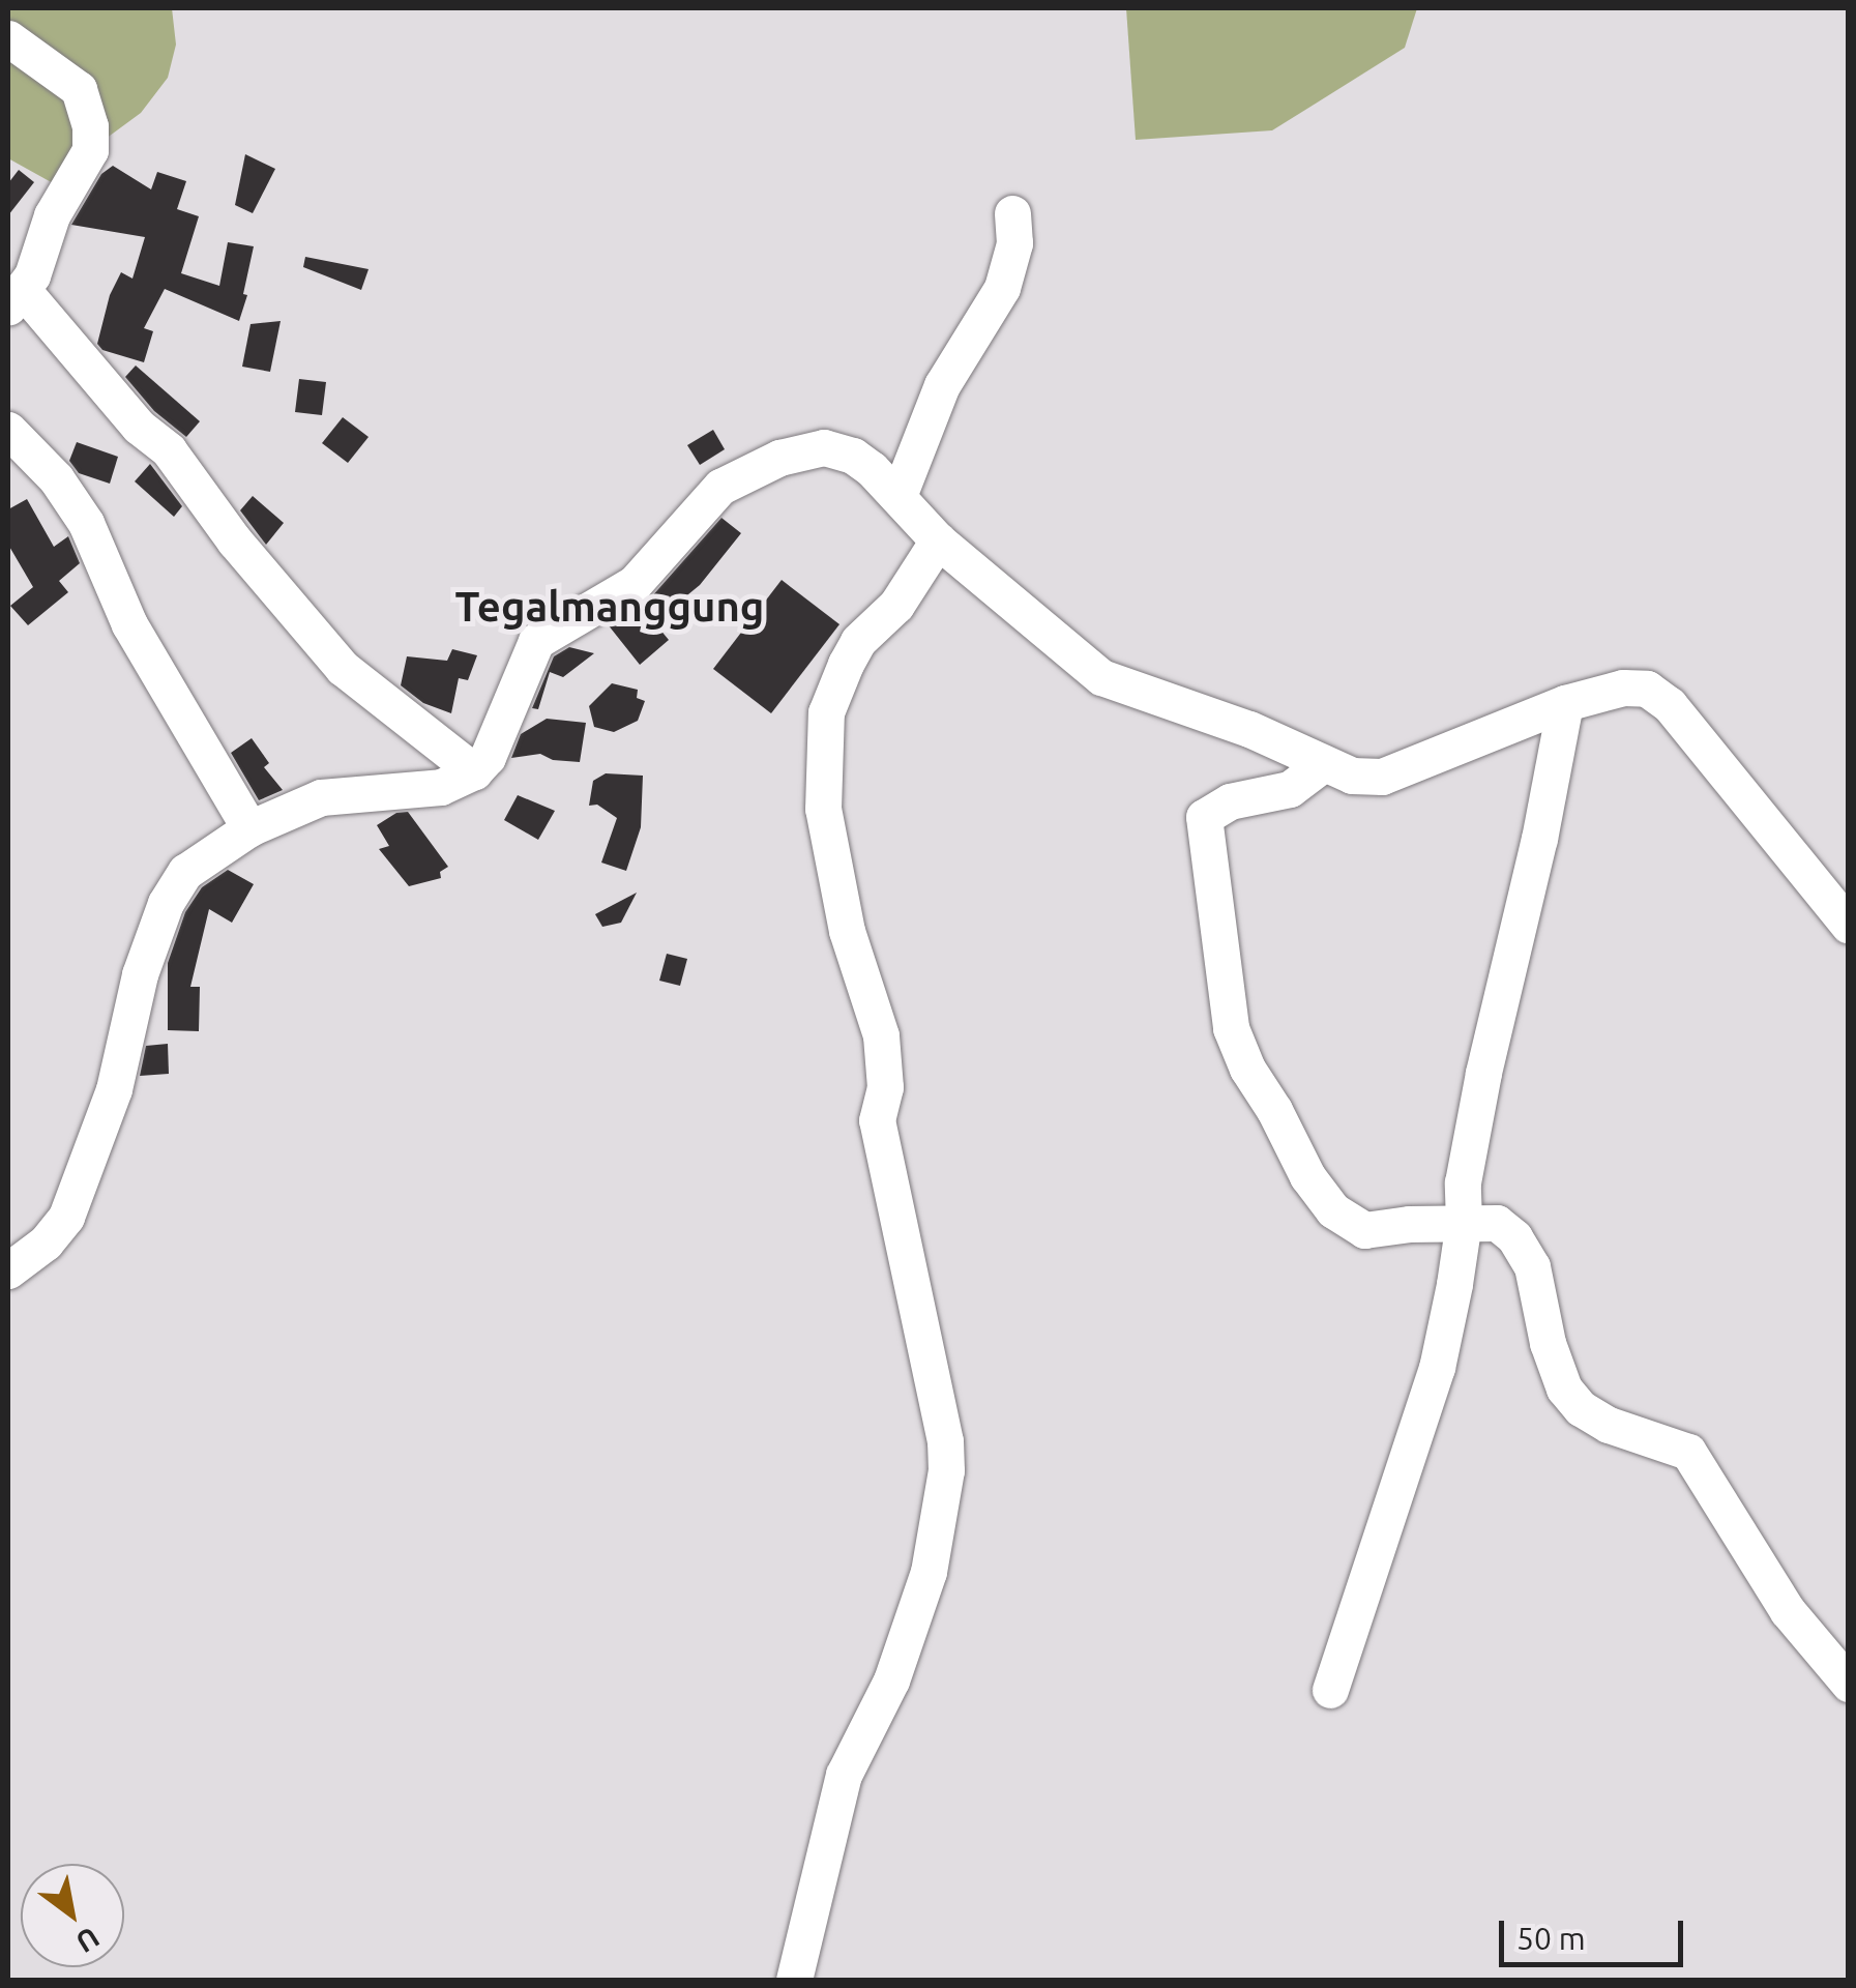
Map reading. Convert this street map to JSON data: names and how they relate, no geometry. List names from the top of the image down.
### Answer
{
  "districts": ["Tegalmanggung"],
  "scale_bar": "50 m",
  "north": "bottom right"
}
